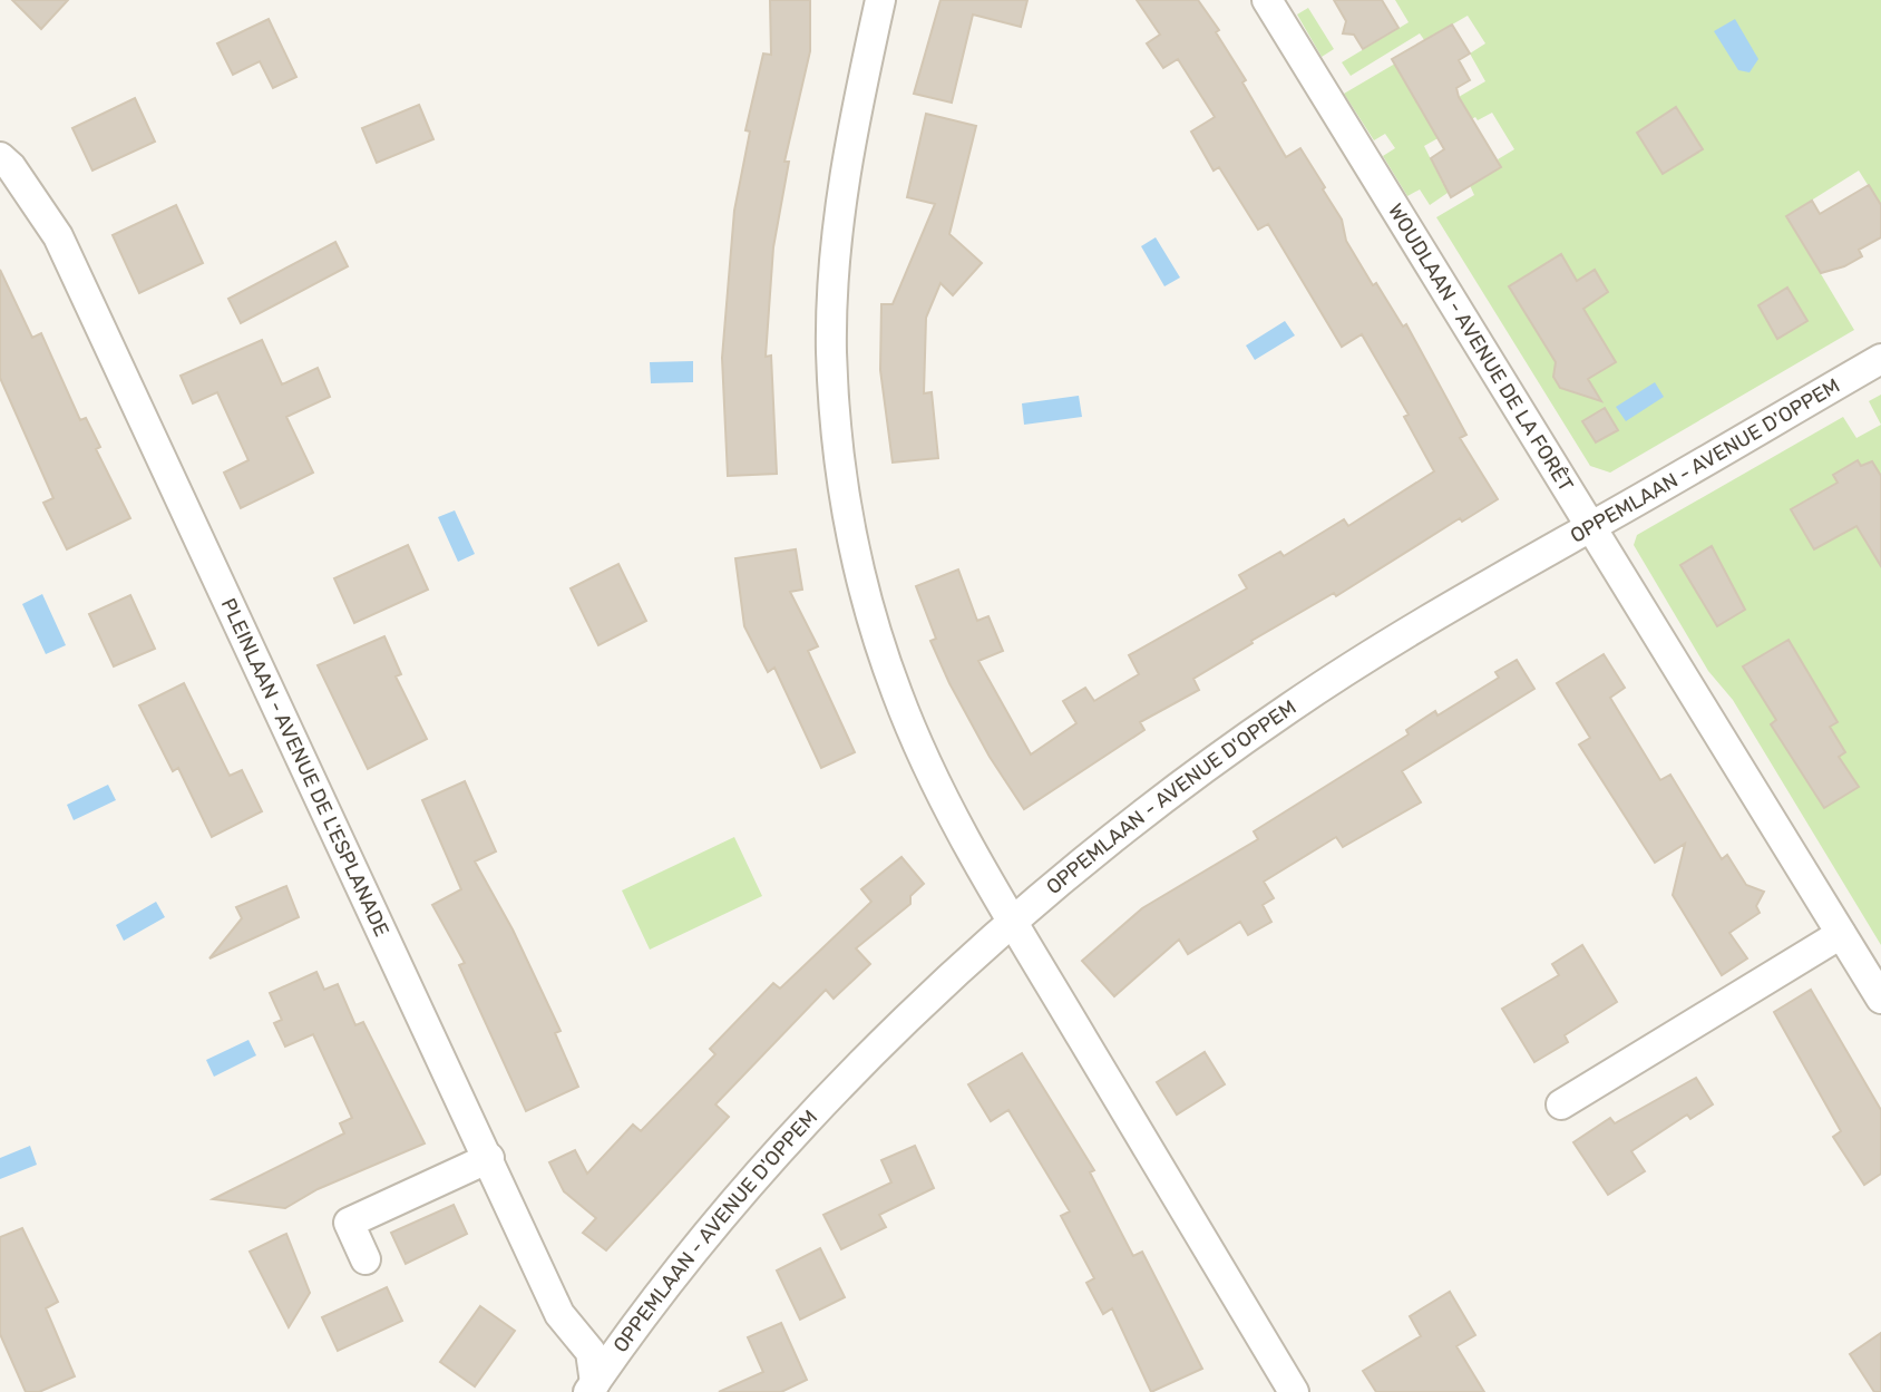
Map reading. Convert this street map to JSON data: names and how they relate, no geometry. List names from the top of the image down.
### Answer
{
  "streets": {
    "street": ["WOUDLAAN - AVENUE DE LA FORÊT", "OPPEMLAAN - AVENUE D'OPPEM", "PLEINLAAN - AVENUE DE L'ESPLANADE"]
  },
  "crossings": [
    ["WOUDLAAN - AVENUE DE LA FORÊT", "OPPEMLAAN - AVENUE D'OPPEM"],
    ["OPPEMLAAN - AVENUE D'OPPEM", "PLEINLAAN - AVENUE DE L'ESPLANADE"]
  ]
}
